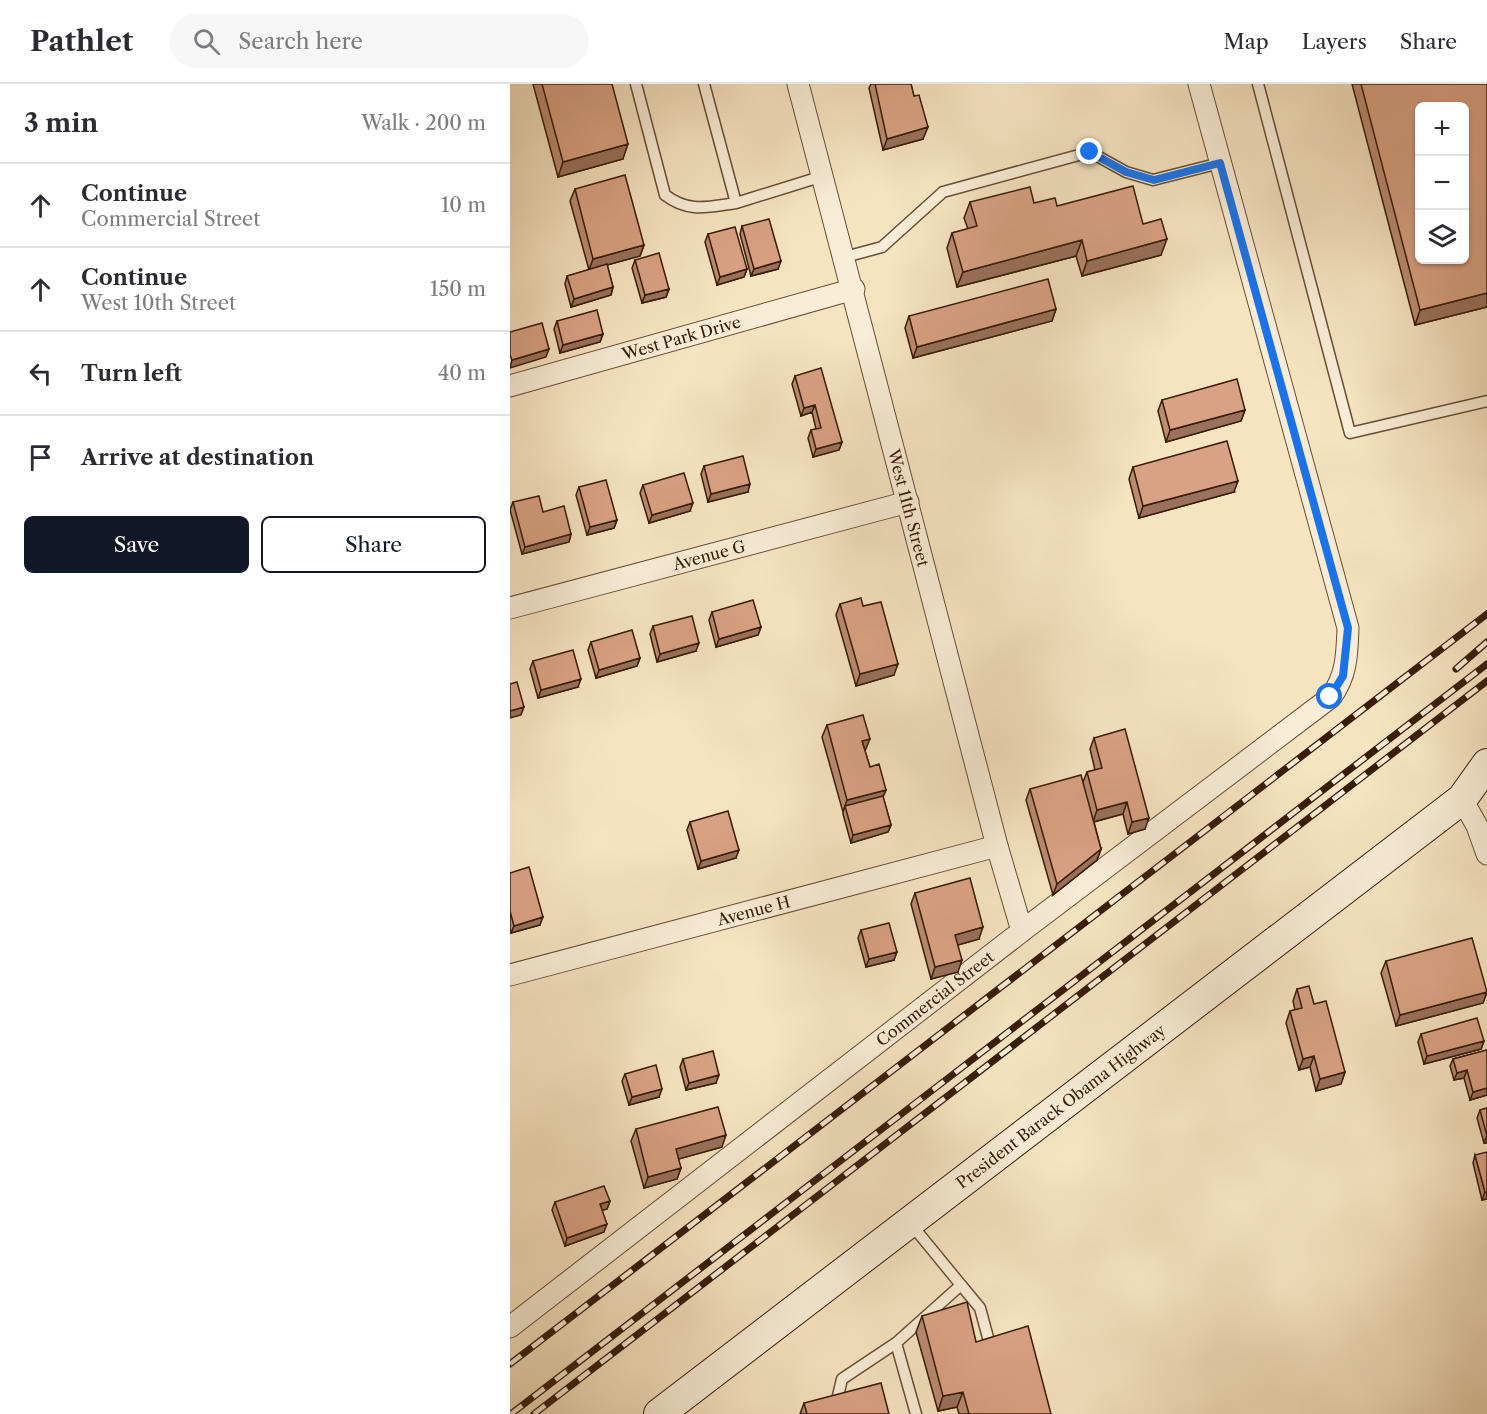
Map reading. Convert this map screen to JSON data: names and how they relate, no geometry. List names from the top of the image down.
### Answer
{
  "streets": {
    "main road": ["President Barack Obama Highway"],
    "street": [
      "West Park Drive",
      "West 11th Street",
      "Avenue G",
      "Avenue H",
      "Commercial Street"
    ]
  },
  "crossings": [
    ["West Park Drive", "West 11th Street"],
    ["West 11th Street", "Avenue G"],
    ["West 11th Street", "Avenue H"],
    ["West 11th Street", "Commercial Street"]
  ],
  "page": {
    "header": "Pathlet",
    "search": "Search here",
    "nav": ["Map", "Layers", "Share"],
    "heading": ["3 min", "Walk · 200 m"],
    "map_buttons": ["+", "−"],
    "list": [
      ["Continue", "Commercial Street", "10 m"],
      ["Continue", "West 10th Street", "150 m"],
      ["Turn left", "40 m"],
      "Arrive at destination"
    ],
    "buttons": ["Save", "Share"]
  }
}
